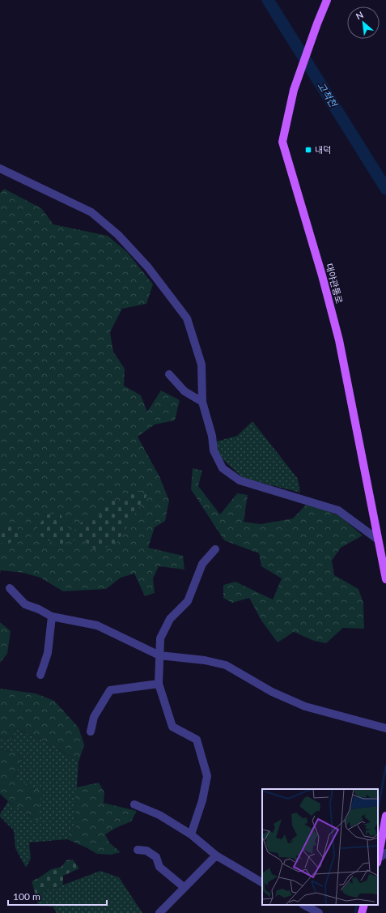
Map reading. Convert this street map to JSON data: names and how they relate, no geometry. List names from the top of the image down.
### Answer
{
  "streets": {
    "main road": ["대야관통로"]
  },
  "water": ["고척천"],
  "places": {
    "transit": ["내덕"]
  },
  "scale_bar": "100 m",
  "north": "top left"
}
